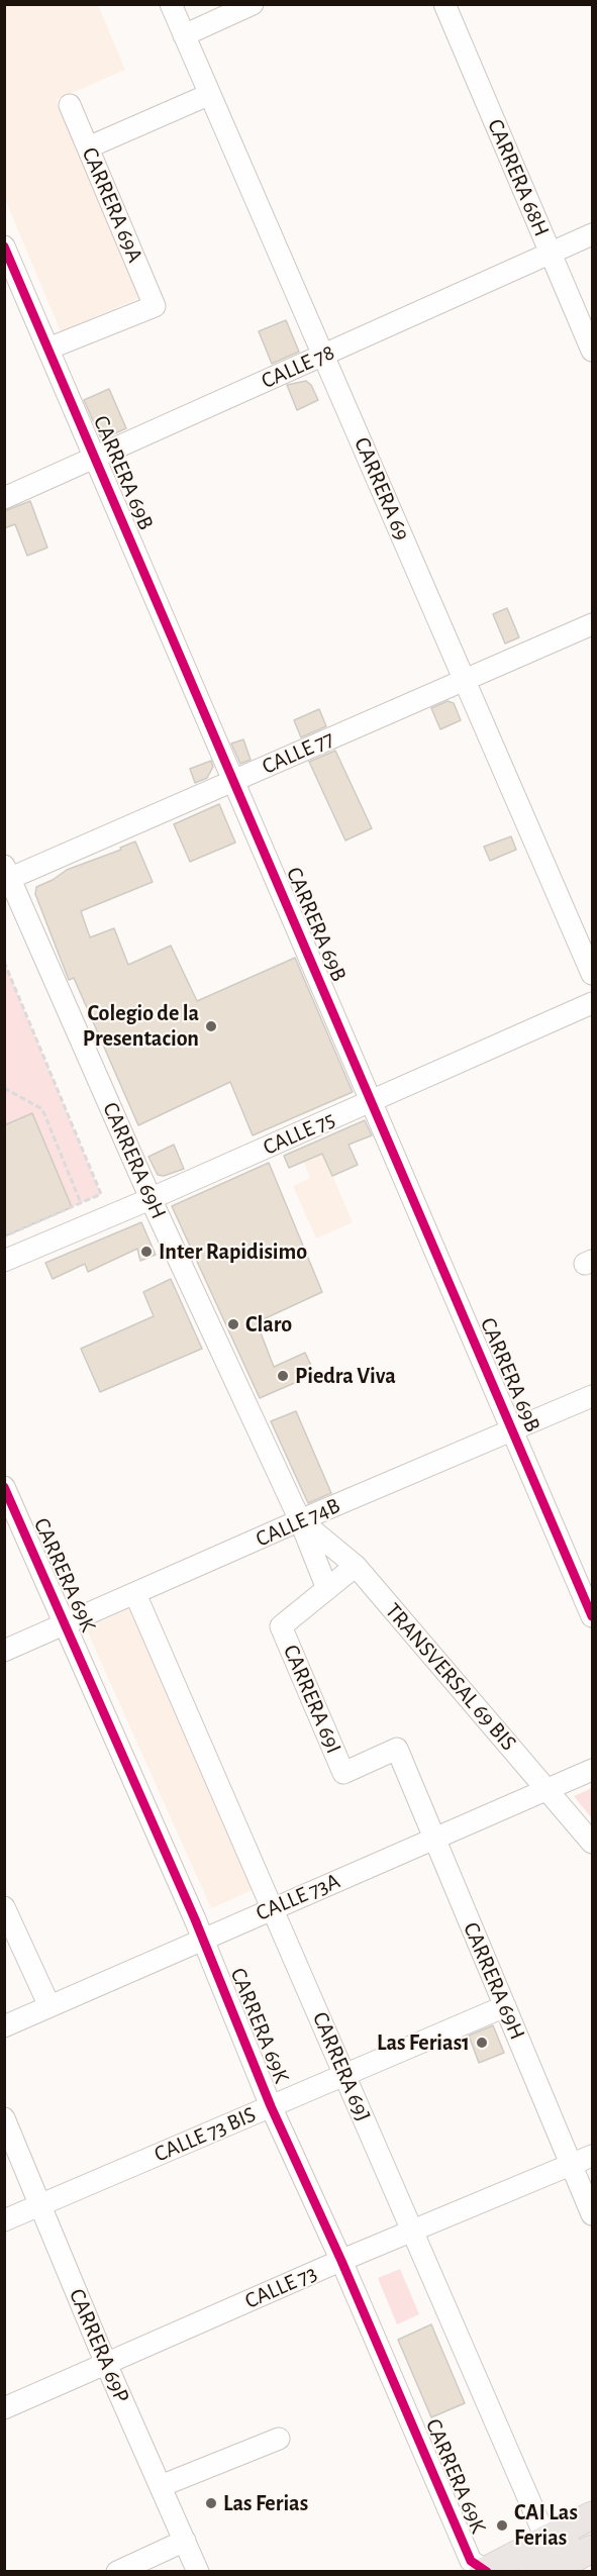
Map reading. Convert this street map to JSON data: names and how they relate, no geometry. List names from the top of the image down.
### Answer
{
  "streets": {
    "street": [
      "CARRERA 68H",
      "CARRERA 69A",
      "CALLE 78",
      "CARRERA 69B",
      "CARRERA 69",
      "CALLE 77",
      "CALLE 75",
      "CARRERA 69H",
      "CALLE 74B",
      "CARRERA 69K",
      "TRANSVERSAL 69 BIS",
      "CARRERA 69I",
      "CALLE 73A",
      "CARRERA 69J",
      "CALLE 73 BIS",
      "CALLE 73",
      "CARRERA 69P"
    ]
  },
  "crossings": [
    ["CARRERA 68H", "CALLE 78"],
    ["CARRERA 69A", "CARRERA 69B"],
    ["CALLE 78", "CARRERA 69B"],
    ["CALLE 78", "CARRERA 69"],
    ["CARRERA 69B", "CALLE 77"],
    ["CARRERA 69B", "CALLE 75"],
    ["CARRERA 69B", "CALLE 74B"],
    ["CARRERA 69", "CALLE 77"],
    ["CALLE 77", "CARRERA 69H"],
    ["CALLE 75", "CARRERA 69H"],
    ["CARRERA 69H", "CALLE 74B"],
    ["CARRERA 69H", "TRANSVERSAL 69 BIS"],
    ["CARRERA 69H", "CARRERA 69I"],
    ["CARRERA 69H", "CALLE 73A"],
    ["CARRERA 69H", "CALLE 73 BIS"],
    ["CARRERA 69H", "CALLE 73"],
    ["CALLE 74B", "CARRERA 69K"],
    ["CALLE 74B", "TRANSVERSAL 69 BIS"],
    ["CALLE 74B", "CARRERA 69J"],
    ["CARRERA 69K", "CALLE 73A"],
    ["CARRERA 69K", "CALLE 73 BIS"],
    ["CARRERA 69K", "CALLE 73"],
    ["TRANSVERSAL 69 BIS", "CALLE 73A"],
    ["CALLE 73A", "CARRERA 69J"],
    ["CARRERA 69J", "CALLE 73 BIS"],
    ["CARRERA 69J", "CALLE 73"],
    ["CALLE 73 BIS", "CARRERA 69P"],
    ["CALLE 73", "CARRERA 69P"]
  ],
  "places": [
    "Colegio de la Presentacion",
    "Inter Rapidisimo",
    "Claro",
    "Piedra Viva",
    "Las Ferias1",
    "Las Ferias",
    "CAI Las Ferias"
  ]
}
